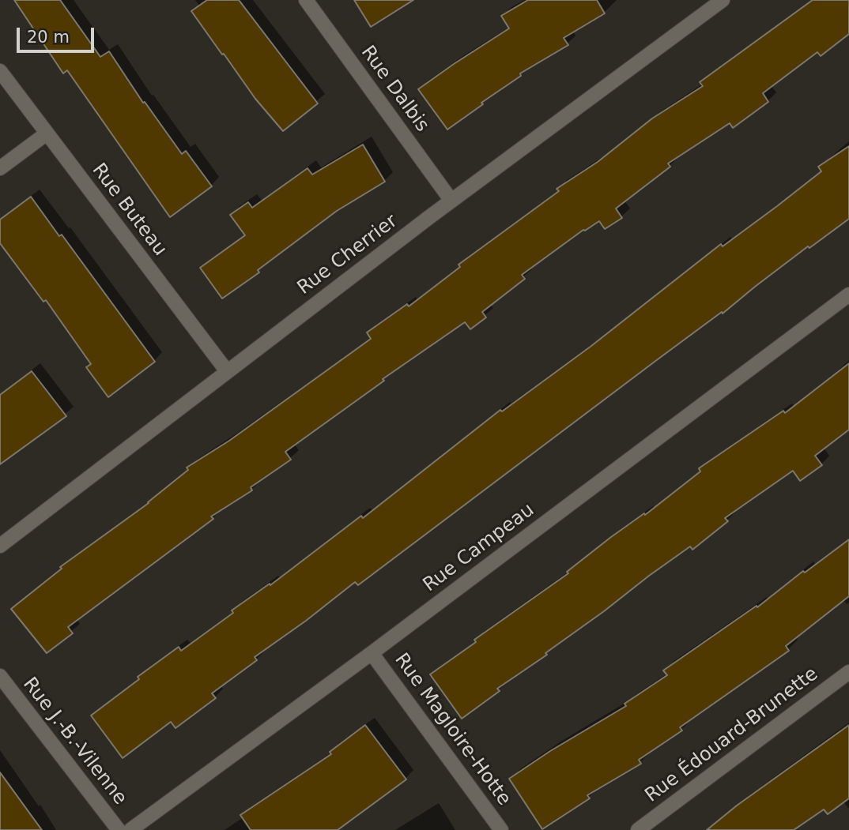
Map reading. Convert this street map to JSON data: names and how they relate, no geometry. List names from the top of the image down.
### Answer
{
  "streets": {
    "street": [
      "Rue Dalbis",
      "Rue Buteau",
      "Rue Cherrier",
      "Rue Campeau",
      "Rue Magloire-Hotte",
      "Rue Édouard-Brunette",
      "Rue J.-B.-Vilenne"
    ]
  },
  "crossings": [
    ["Rue Dalbis", "Rue Cherrier"],
    ["Rue Buteau", "Rue Cherrier"],
    ["Rue Campeau", "Rue Magloire-Hotte"]
  ],
  "scale_bar": "20 m"
}
